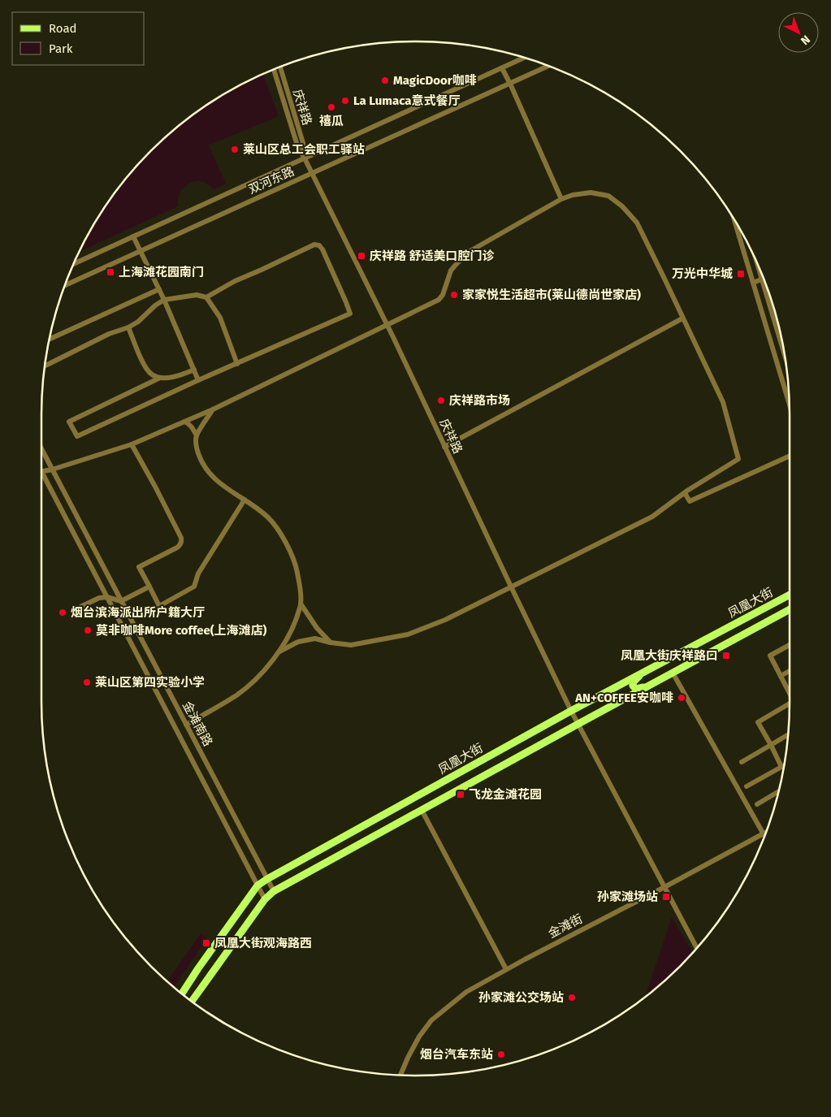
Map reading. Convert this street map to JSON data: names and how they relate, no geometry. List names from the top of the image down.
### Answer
{
  "streets": {
    "main road": ["凤凰大街"],
    "street": [
      "庆祥路",
      "双河东路",
      "金滩南路",
      "金滩街"
    ]
  },
  "crossings": [
    ["庆祥路", "双河东路"],
    ["庆祥路", "凤凰大街"],
    ["庆祥路", "金滩街"],
    ["凤凰大街", "金滩南路"]
  ],
  "places": {
    "other": [
      "MagicDoor咖啡",
      "La Lumaca意式餐厅",
      "禧瓜",
      "莱山区总工会职工驿站",
      "家家悦生活超市(莱山德尚世家店)",
      "庆祥路市场",
      "烟台滨海派出所户籍大厅",
      "莫非咖啡More coffee(上海滩店)",
      "莱山区第四实验小学",
      "AN+COFFEE安咖啡",
      "孙家滩公交场站",
      "烟台汽车东站"
    ],
    "transit": [
      "庆祥路 舒适美口腔门诊",
      "上海滩花园南门",
      "万光中华城",
      "凤凰大街庆祥路口",
      "飞龙金滩花园",
      "孙家滩场站",
      "凤凰大街观海路西"
    ]
  },
  "legend": ["Road", "Park"],
  "north": "bottom right"
}
